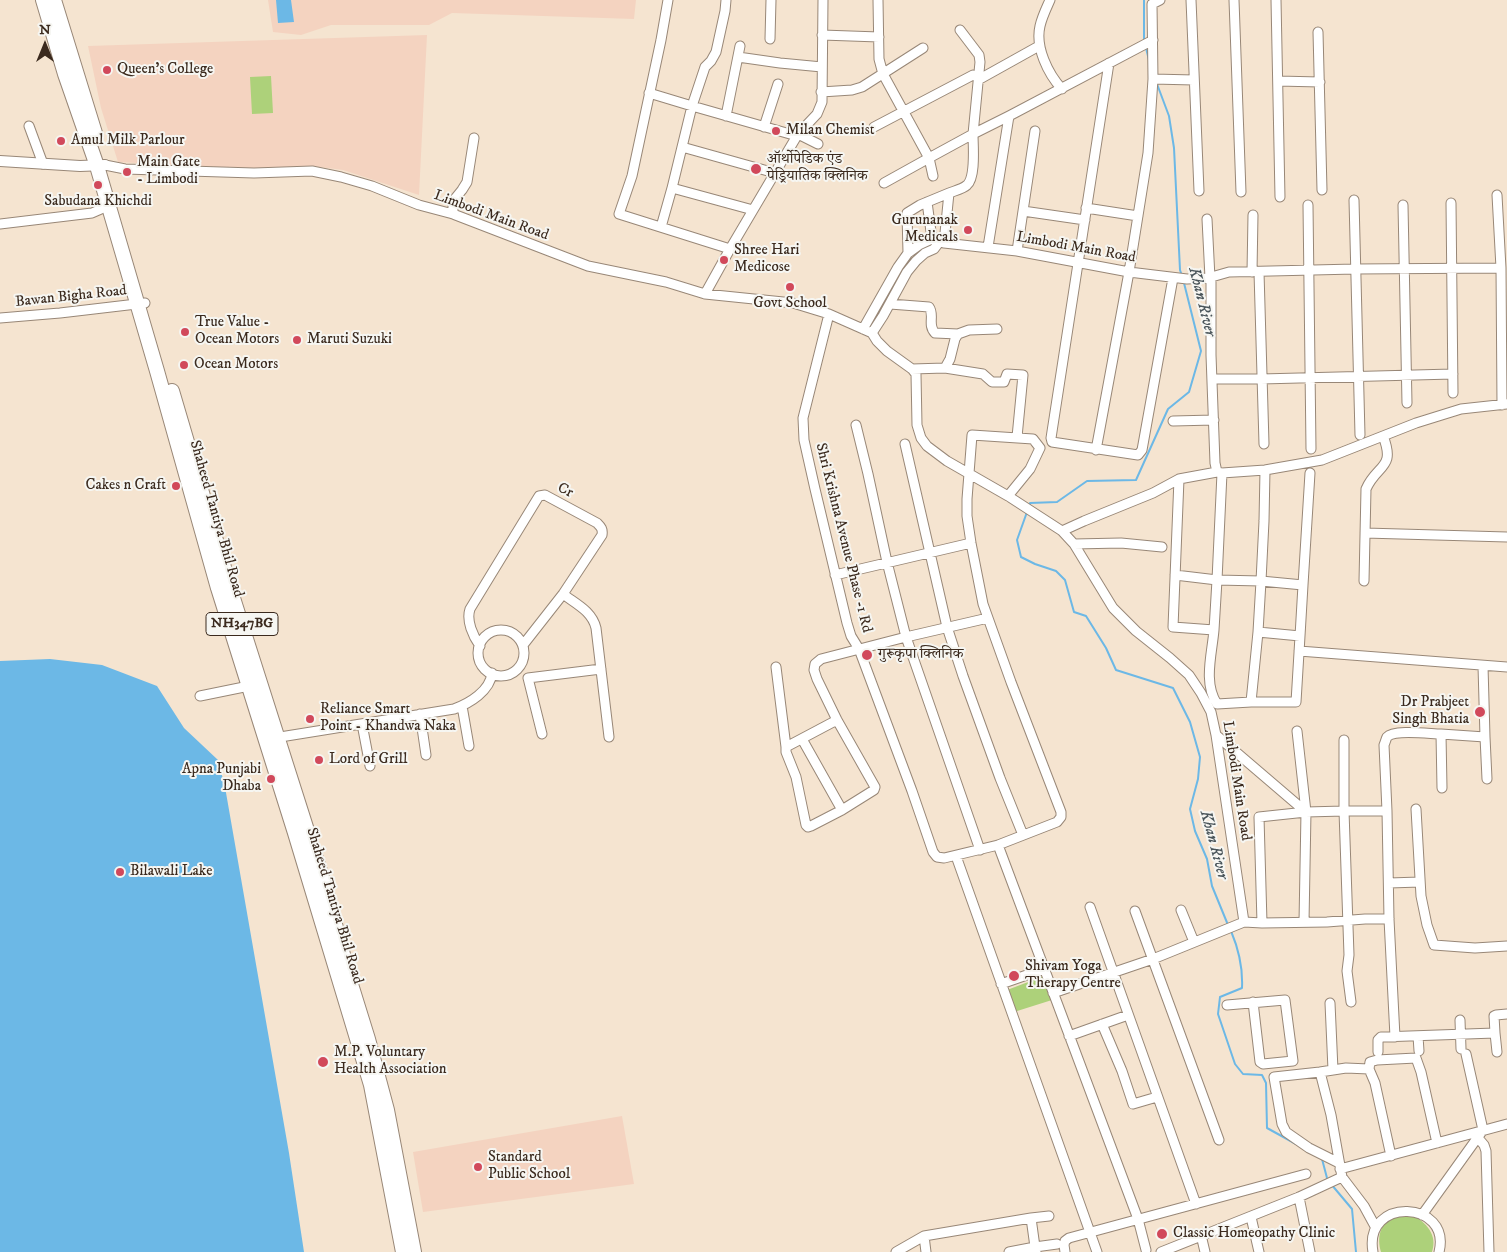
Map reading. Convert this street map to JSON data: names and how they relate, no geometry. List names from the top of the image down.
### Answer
{
  "streets": {
    "main road": ["Shaheed Tantiya Bhil Road", "NH347BG"],
    "street": [
      "Limbodi Main Road",
      "Bawan Bigha Road",
      "Cr",
      "Shri Krishna Avenue Phase -1 Rd"
    ]
  },
  "crossings": [
    ["Limbodi Main Road", "Shaheed Tantiya Bhil Road"],
    ["Limbodi Main Road", "Shri Krishna Avenue Phase -1 Rd"],
    ["Bawan Bigha Road", "Shaheed Tantiya Bhil Road"]
  ],
  "water": ["Khan River"],
  "places": [
    "Queen's College",
    "Milan Chemist",
    "Amul Milk Parlour",
    "ऑर्थोपेडिक एंड पेड्रियातिक क्लिनिक",
    "Main Gate - Limbodi",
    "Sabudana Khichdi",
    "Gurunanak Medicals",
    "Shree Hari Medicose",
    "Govt School",
    "True Value - Ocean Motors",
    "Maruti Suzuki",
    "Ocean Motors",
    "Cakes n Craft",
    "गुरूकृपा क्लिनिक",
    "Dr Prabjeet Singh Bhatia",
    "Reliance Smart Point - Khandwa Naka",
    "Lord of Grill",
    "Apna Punjabi Dhaba",
    "Bilawali Lake",
    "Shivam Yoga Therapy Centre",
    "M.P. Voluntary Health Association",
    "Standard Public School",
    "Classic Homeopathy Clinic"
  ],
  "north": "top"
}
